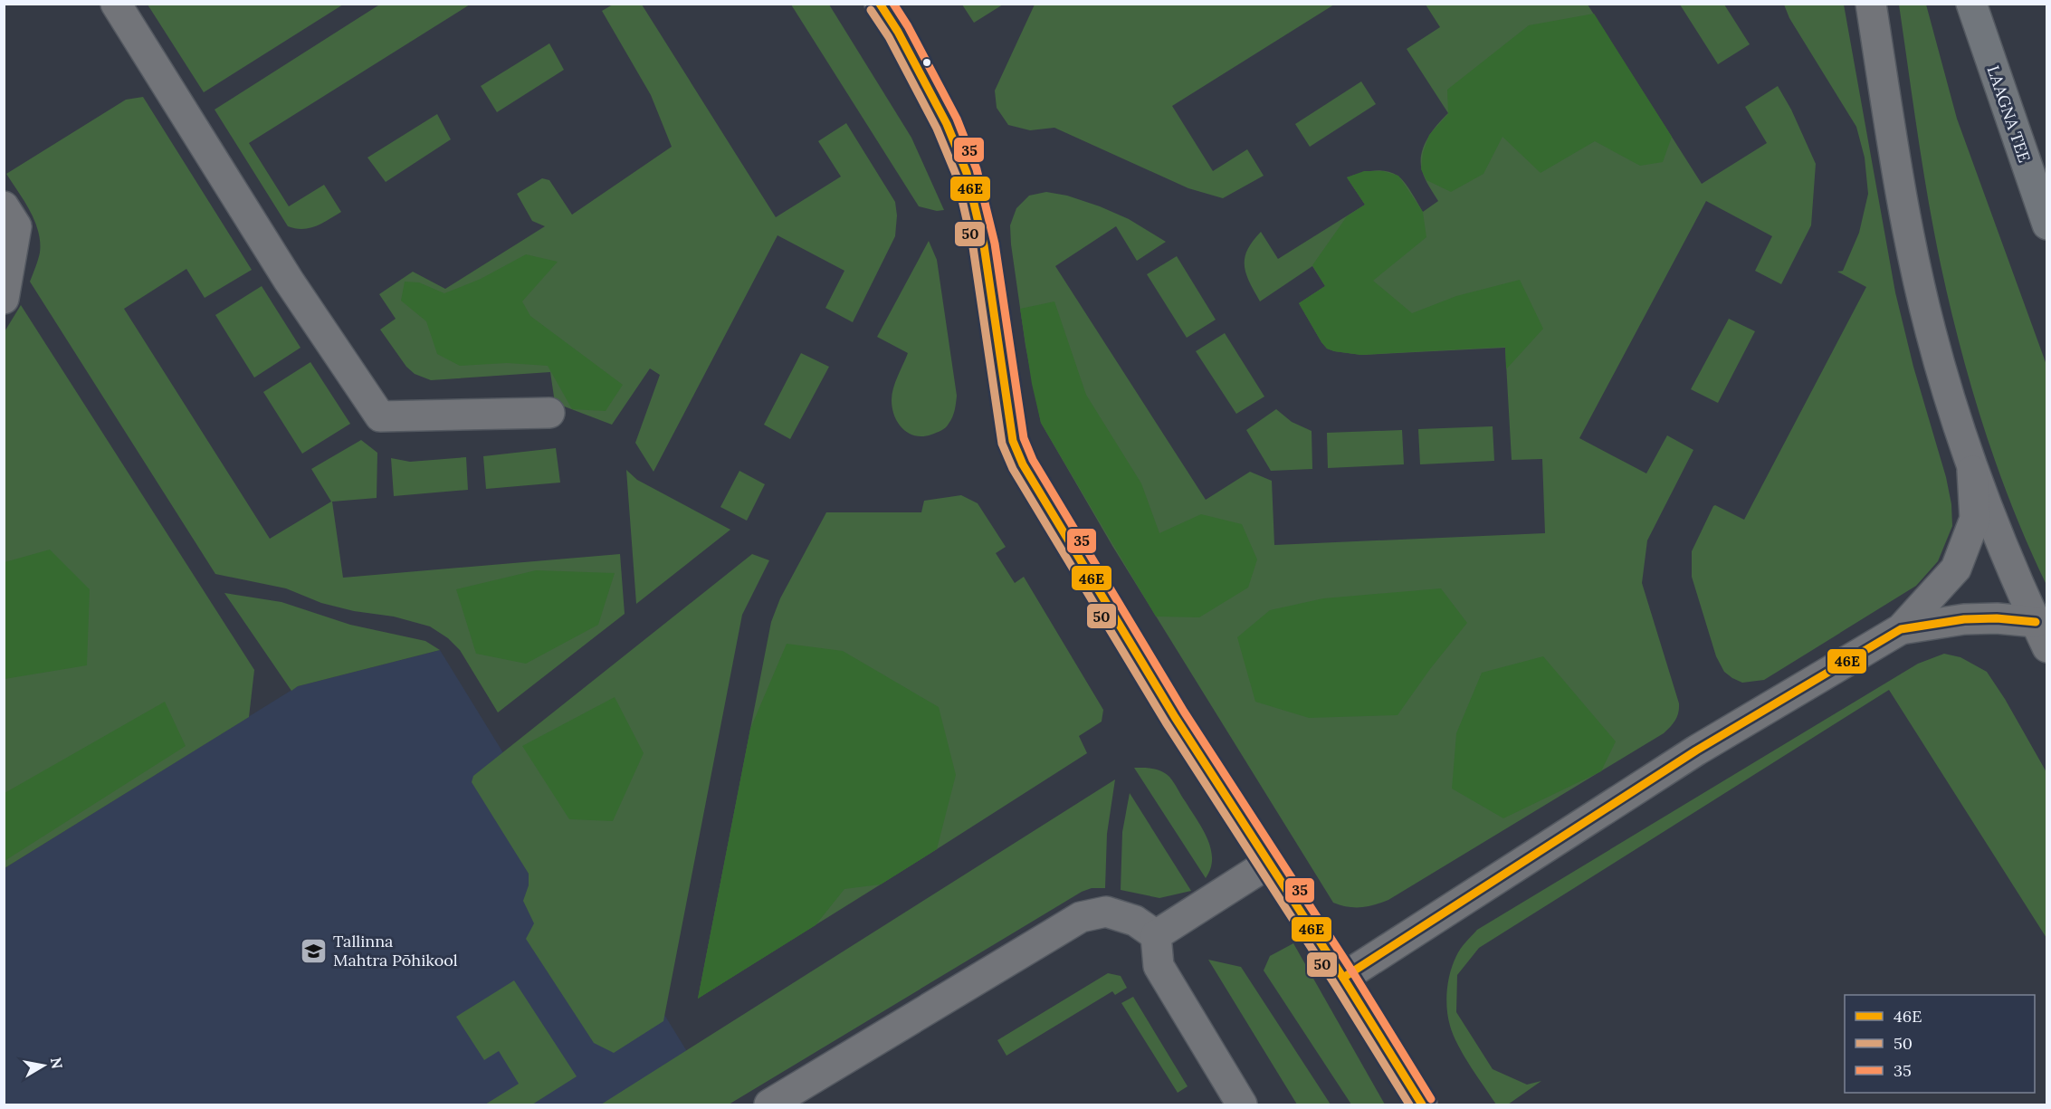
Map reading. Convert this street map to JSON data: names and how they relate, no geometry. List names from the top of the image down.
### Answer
{
  "streets": {
    "main road": ["LAAGNA TEE"]
  },
  "places": {
    "school or university": ["Tallinna Mahtra Põhikool"]
  },
  "lines": ["transit line 46E", "transit line 35", "transit line 50"],
  "legend": ["46E", "50", "35"],
  "north": "right"
}
